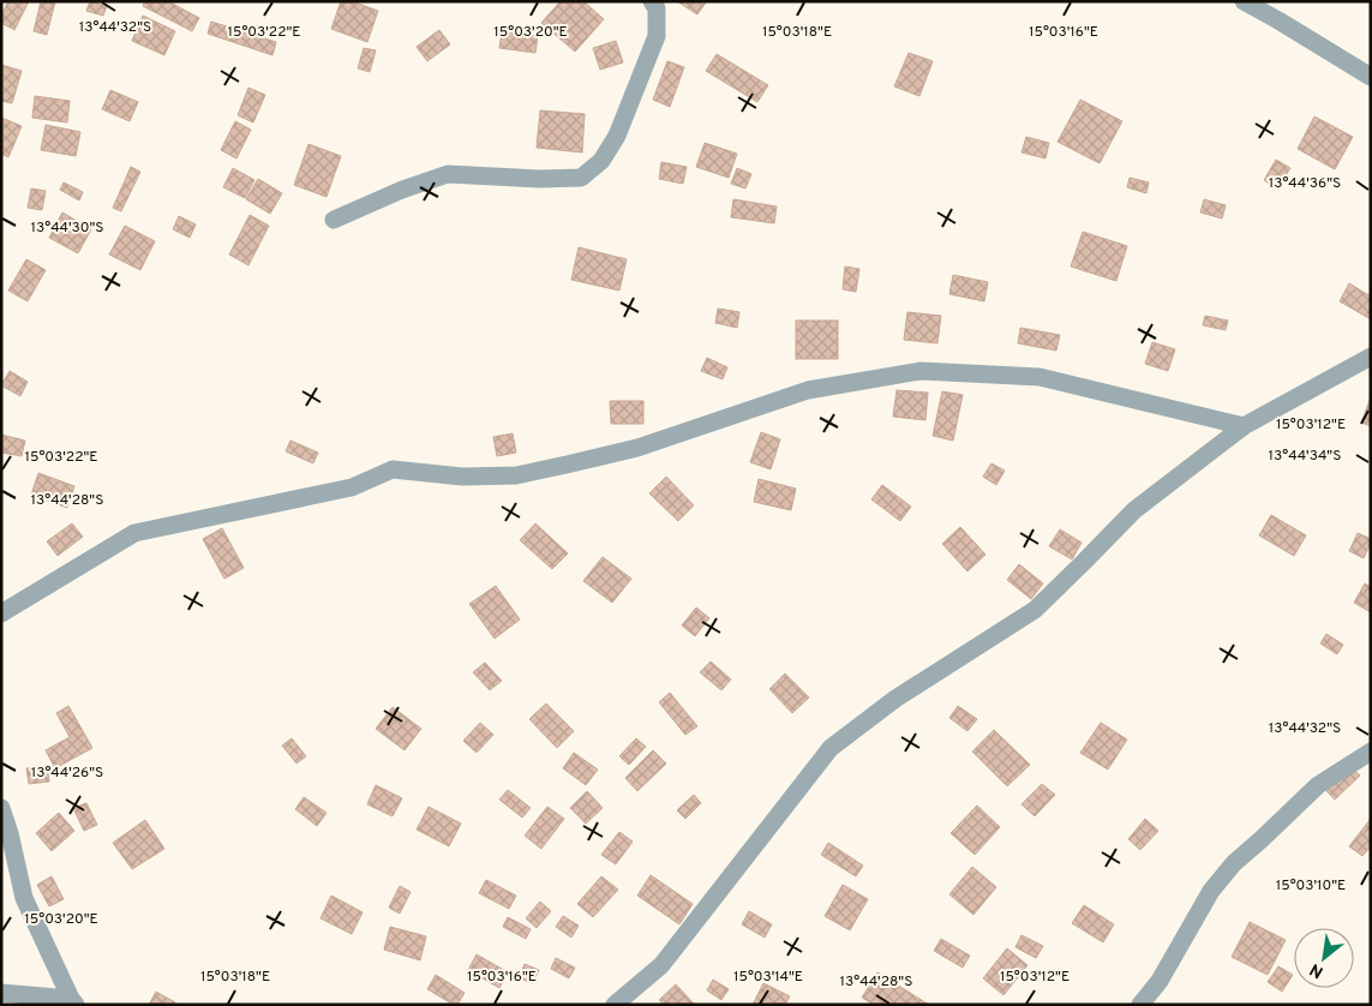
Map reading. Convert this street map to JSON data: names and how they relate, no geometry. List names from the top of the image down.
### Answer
{
  "north": "bottom left",
  "coordinates": [
    "13°44'32\"S",
    "15°03'18\"E",
    "15°03'16\"E",
    "15°03'22\"E",
    "15°03'20\"E",
    "13°44'36\"S",
    "13°44'30\"S",
    "15°03'12\"E",
    "13°44'34\"S",
    "13°44'28\"S",
    "13°44'26\"S",
    "15°03'10\"E",
    "15°03'14\"E"
  ]
}
